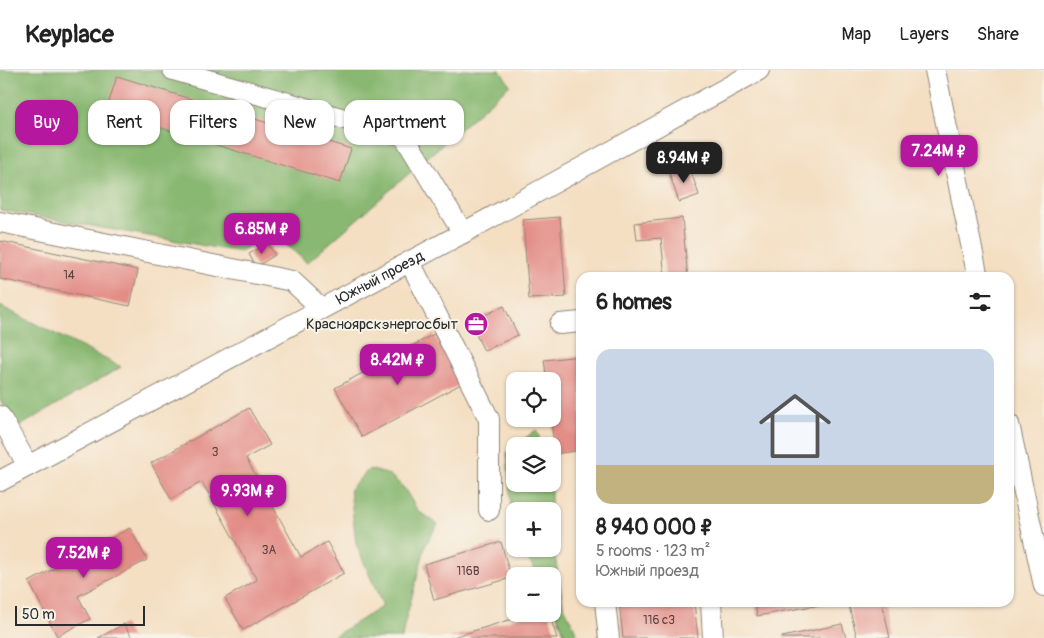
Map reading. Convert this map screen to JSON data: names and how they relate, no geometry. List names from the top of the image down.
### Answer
{
  "streets": {
    "street": ["Южный проезд"]
  },
  "places": {
    "office": ["Красноярскэнергосбыт"]
  },
  "house_numbers": [
    "14",
    "3",
    "3А",
    "116В",
    "116 с3"
  ],
  "scale_bar": "50 m",
  "page": {
    "header": "Keyplace",
    "nav": ["Map", "Layers", "Share"],
    "chip": [
      "Buy",
      "Rent",
      "Filters",
      "New",
      "Apartment"
    ],
    "price": [
      "7.24M ₽",
      "8.94M ₽",
      "6.85M ₽",
      "8.42M ₽",
      "9.93M ₽",
      "7.52M ₽"
    ],
    "heading": "6 homes",
    "list": [
      {
        "name": "8 940 000 ₽",
        "note": "5 rooms · 123 m² · Южный проезд"
      }
    ],
    "map_buttons": ["+", "−"],
    "scale": "50 m"
  }
}
